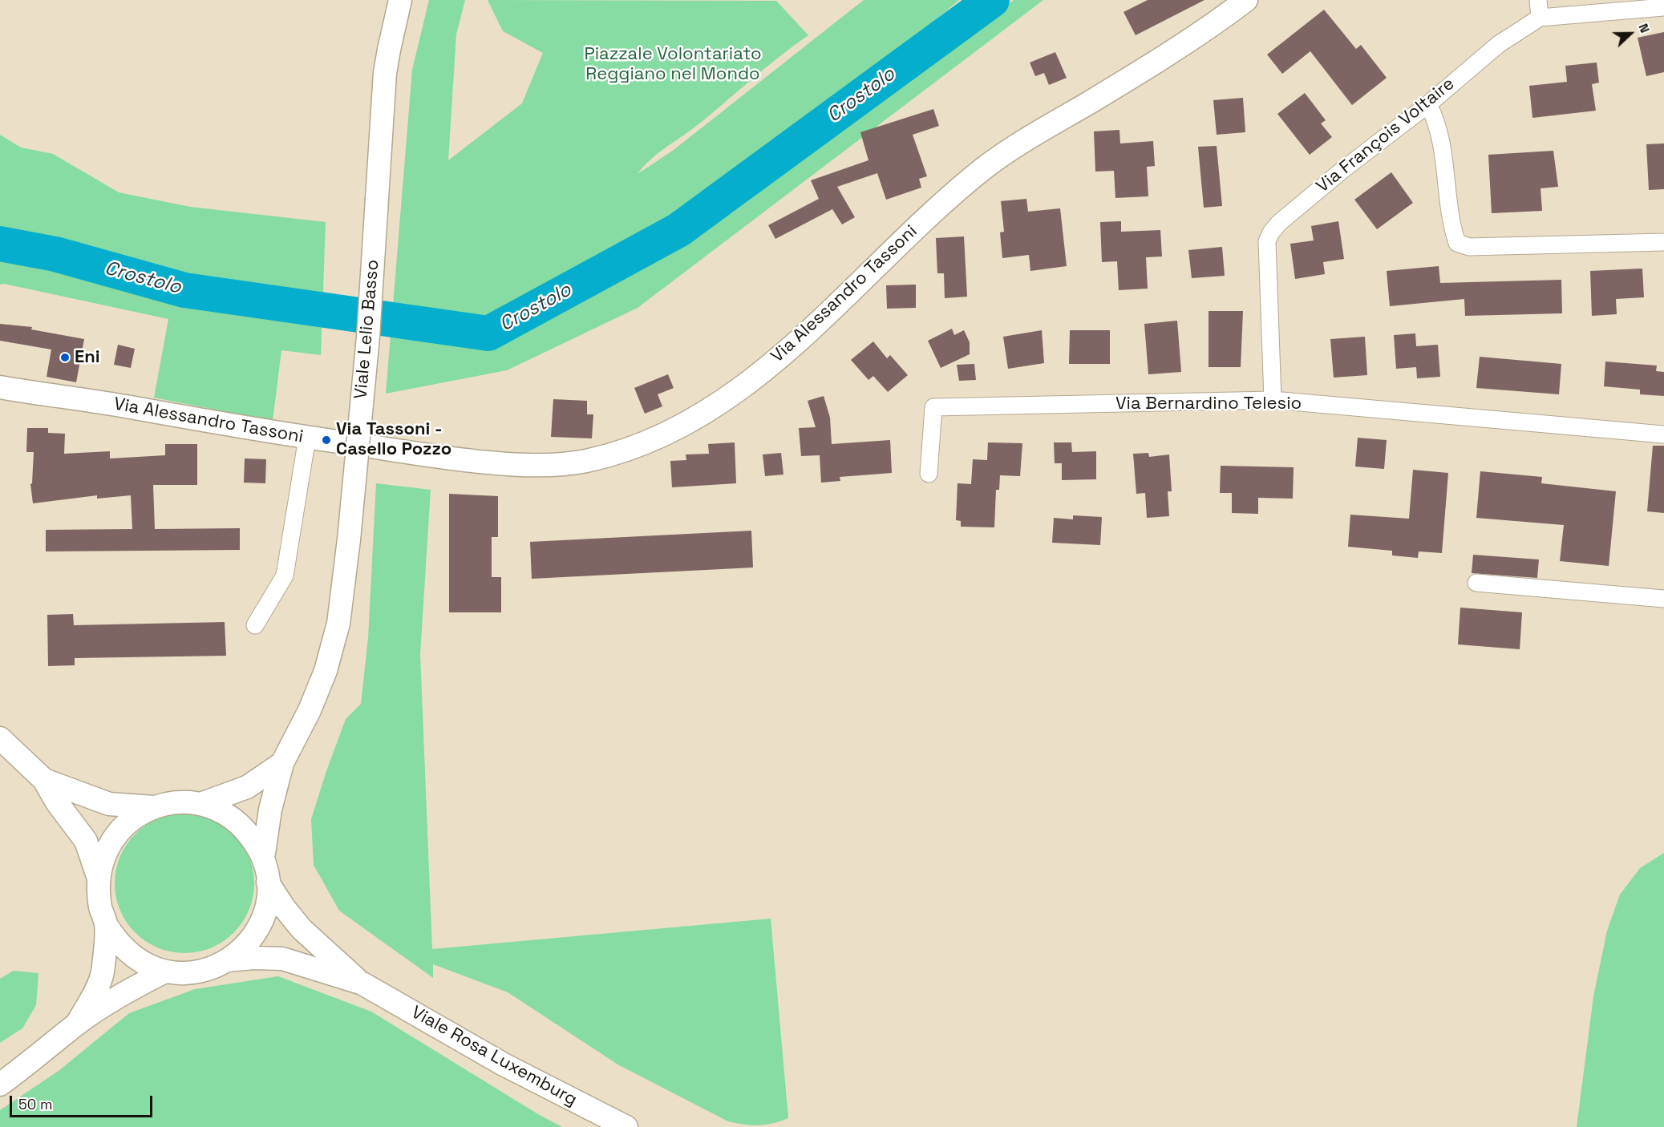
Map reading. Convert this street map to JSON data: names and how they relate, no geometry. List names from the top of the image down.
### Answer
{
  "streets": {
    "street": [
      "Via François Voltaire",
      "Via Alessandro Tassoni",
      "Viale Lelio Basso",
      "Via Bernardino Telesio",
      "Viale Rosa Luxemburg"
    ]
  },
  "crossings": [
    ["Via François Voltaire", "Via Bernardino Telesio"],
    ["Viale Lelio Basso", "Viale Rosa Luxemburg"]
  ],
  "water": ["Crostolo"],
  "parks": ["Piazzale Volontariato Reggiano nel Mondo"],
  "places": ["Eni", "Via Tassoni - Casello Pozzo"],
  "scale_bar": "50 m",
  "north": "right"
}
